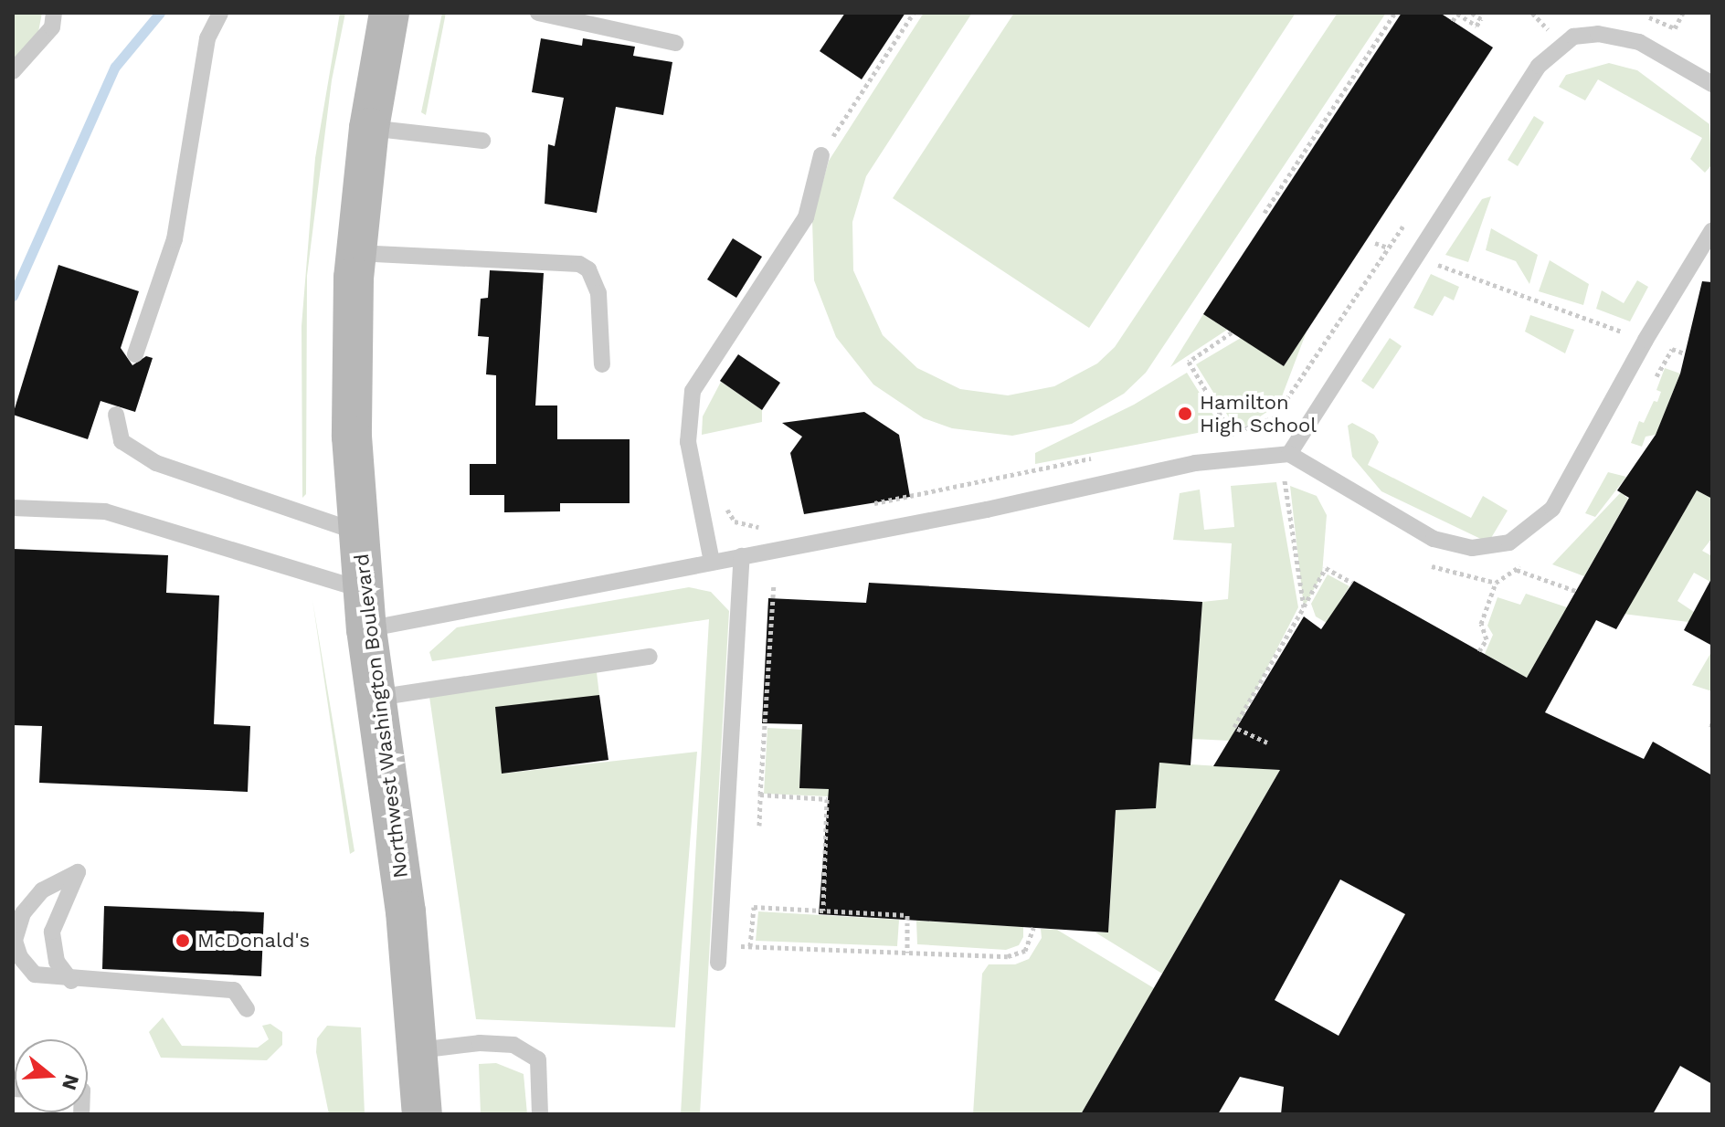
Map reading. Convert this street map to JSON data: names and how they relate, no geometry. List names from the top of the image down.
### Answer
{
  "streets": {
    "main road": ["Northwest Washington Boulevard"]
  },
  "places": ["Hamilton High School", "McDonald's"],
  "north": "right"
}
